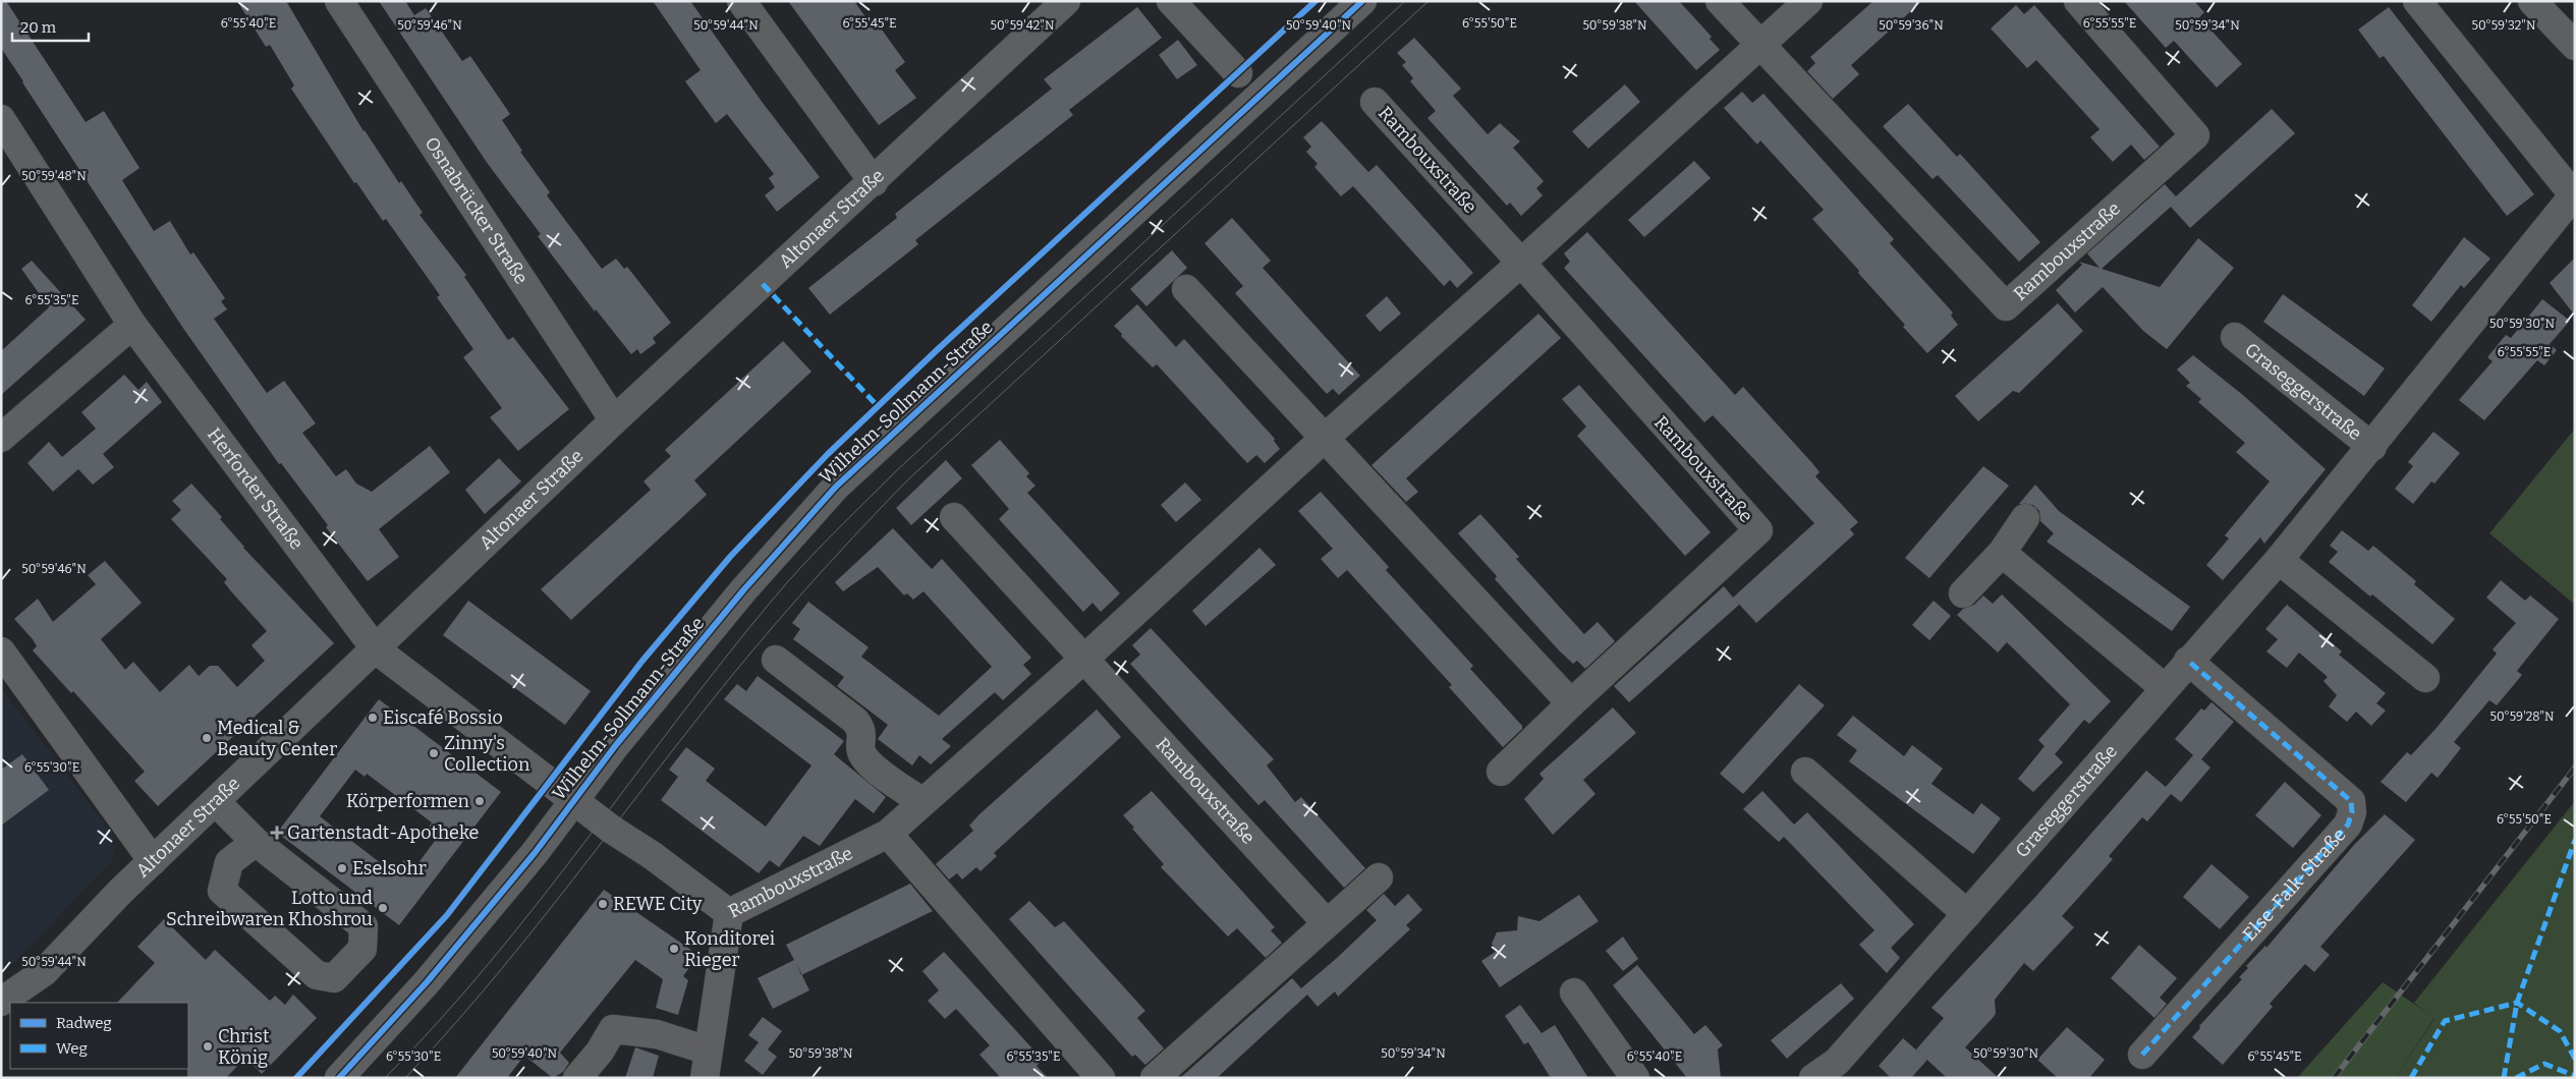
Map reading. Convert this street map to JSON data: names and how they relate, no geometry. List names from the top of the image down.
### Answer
{
  "streets": {
    "street": [
      "Rambouxstraße",
      "Osnabrücker Straße",
      "Altonaer Straße",
      "Graseggerstraße",
      "Wilhelm-Sollmann-Straße",
      "Herforder Straße",
      "Else-Falk-Straße"
    ]
  },
  "crossings": [
    ["Rambouxstraße", "Wilhelm-Sollmann-Straße"],
    ["Rambouxstraße", "Herforder Straße"],
    ["Osnabrücker Straße", "Altonaer Straße"],
    ["Altonaer Straße", "Herforder Straße"],
    ["Graseggerstraße", "Else-Falk-Straße"],
    ["Wilhelm-Sollmann-Straße", "Herforder Straße"]
  ],
  "places": {
    "other": [
      "Eiscafé Bossio",
      "Medical & Beauty Center",
      "Zinny's Collection",
      "Körperformen",
      "Eselsohr",
      "REWE City",
      "Lotto und Schreibwaren Khoshrou",
      "Konditorei Rieger",
      "Christ König"
    ],
    "health": ["Gartenstadt-Apotheke"]
  },
  "legend": ["Radweg", "Weg"],
  "scale_bar": "20 m",
  "coordinates": [
    "6°55'40\"E",
    "6°55'45\"E",
    "6°55'50\"E",
    "6°55'55\"E",
    "50°59'40\"N",
    "50°59'38\"N",
    "50°59'32\"N",
    "50°59'46\"N",
    "50°59'44\"N",
    "50°59'42\"N",
    "50°59'36\"N",
    "50°59'34\"N",
    "50°59'48\"N",
    "6°55'35\"E",
    "50°59'30\"N",
    "50°59'28\"N",
    "6°55'30\"E"
  ]
}
